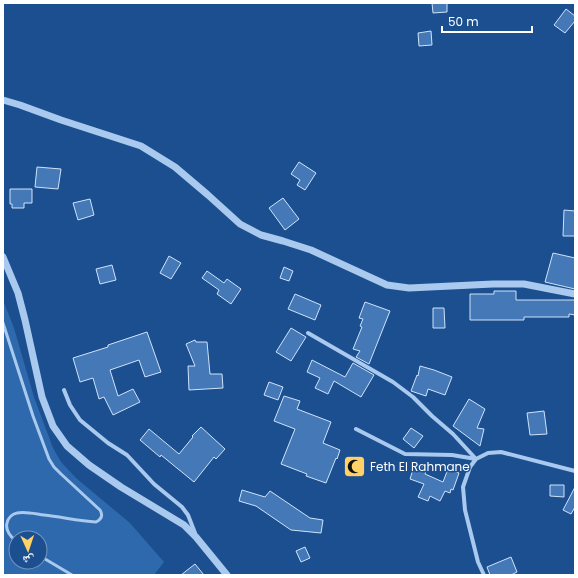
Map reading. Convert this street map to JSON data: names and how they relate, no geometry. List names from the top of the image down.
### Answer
{
  "places": {
    "mosque": ["Feth El Rahmane"]
  },
  "scale_bar": "50 m",
  "north": "bottom"
}
